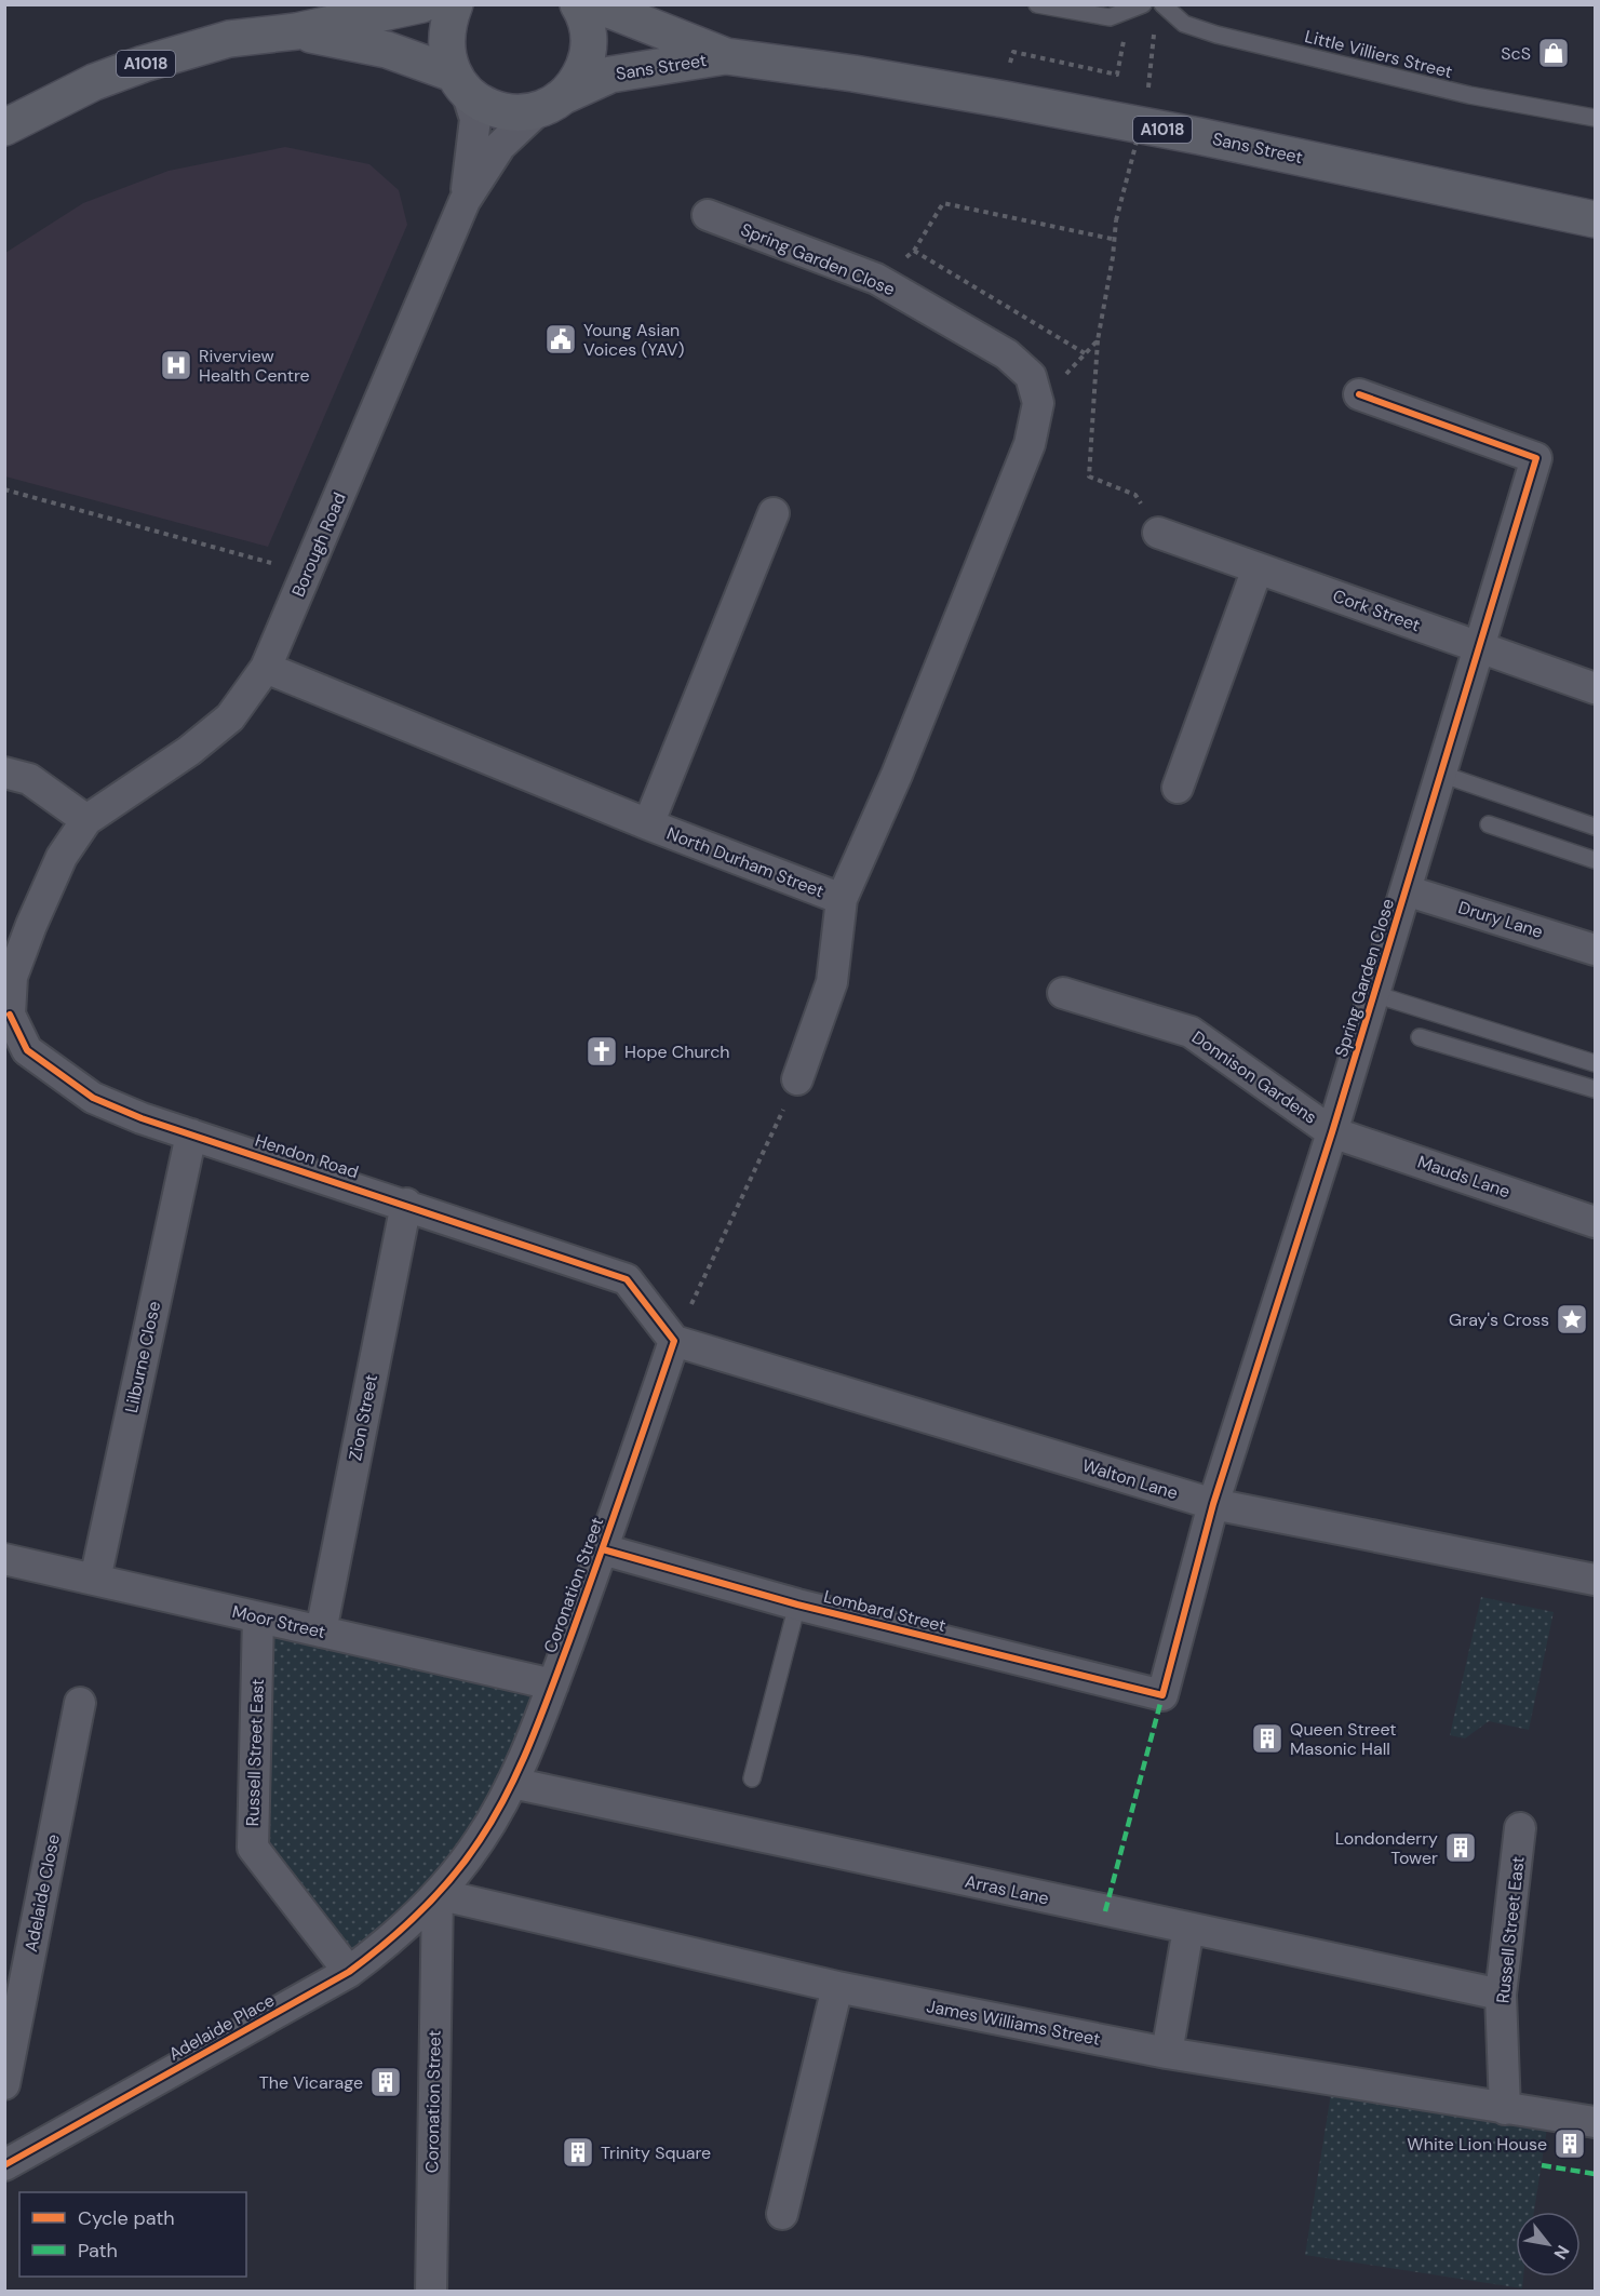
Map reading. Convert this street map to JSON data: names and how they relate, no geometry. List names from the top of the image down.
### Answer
{
  "streets": {
    "main road": ["A1018", "Sans Street"],
    "street": [
      "Spring Garden Close",
      "Borough Road",
      "Cork Street",
      "North Durham Street",
      "Drury Lane",
      "Donnison Gardens",
      "Hendon Road",
      "Mauds Lane",
      "Lilburne Close",
      "Zion Street",
      "Walton Lane",
      "Coronation Street",
      "Lombard Street",
      "Moor Street",
      "Russell Street East",
      "Arras Lane",
      "Adelaide Close",
      "James Williams Street",
      "Adelaide Place"
    ],
    "lane": ["Little Villiers Street"]
  },
  "crossings": [
    ["A1018", "Sans Street"],
    ["A1018", "Borough Road"],
    ["Sans Street", "Borough Road"],
    ["Spring Garden Close", "Cork Street"],
    ["Spring Garden Close", "North Durham Street"],
    ["Spring Garden Close", "Drury Lane"],
    ["Spring Garden Close", "Donnison Gardens"],
    ["Spring Garden Close", "Mauds Lane"],
    ["Spring Garden Close", "Walton Lane"],
    ["Spring Garden Close", "Lombard Street"],
    ["Borough Road", "North Durham Street"],
    ["Donnison Gardens", "Mauds Lane"],
    ["Hendon Road", "Lilburne Close"],
    ["Hendon Road", "Zion Street"],
    ["Hendon Road", "Walton Lane"],
    ["Hendon Road", "Coronation Street"],
    ["Lilburne Close", "Moor Street"],
    ["Zion Street", "Moor Street"],
    ["Walton Lane", "Coronation Street"],
    ["Coronation Street", "Lombard Street"],
    ["Coronation Street", "Moor Street"],
    ["Coronation Street", "Arras Lane"],
    ["Coronation Street", "James Williams Street"],
    ["Coronation Street", "Adelaide Place"],
    ["Moor Street", "Russell Street East"],
    ["Russell Street East", "Arras Lane"],
    ["Russell Street East", "James Williams Street"],
    ["Russell Street East", "Adelaide Place"],
    ["James Williams Street", "Adelaide Place"]
  ],
  "places": {
    "shop": ["ScS"],
    "public building": ["Young Asian Voices (YAV)"],
    "hospital": ["Riverview Health Centre"],
    "church": ["Hope Church"],
    "place": ["Gray's Cross"],
    "building": [
      "Queen Street Masonic Hall",
      "Londonderry Tower",
      "The Vicarage",
      "White Lion House",
      "Trinity Square"
    ]
  },
  "legend": ["Cycle path", "Path"],
  "north": "bottom right"
}
